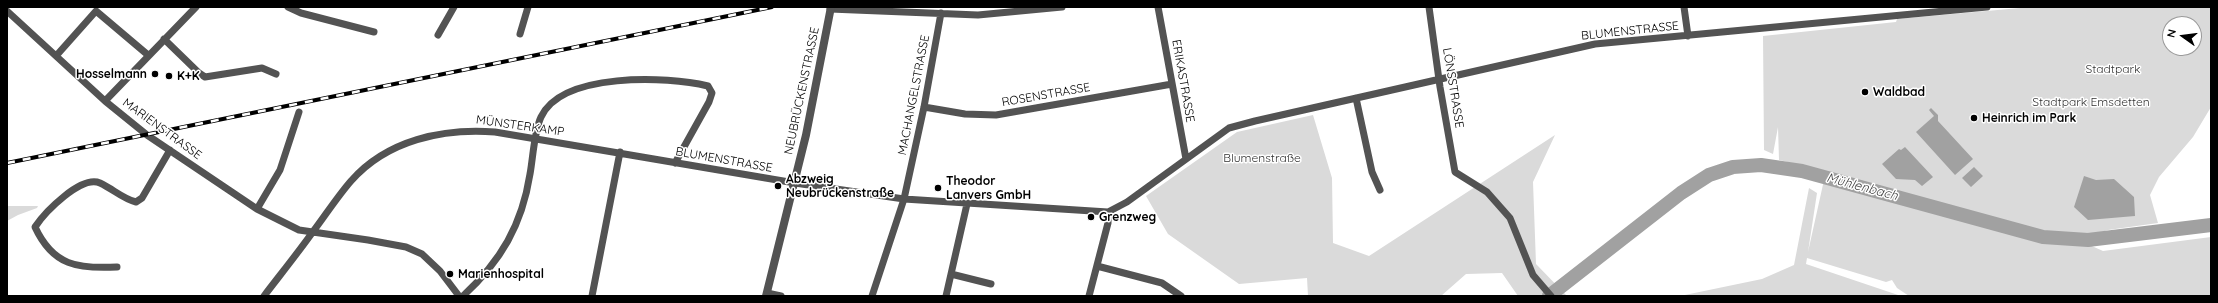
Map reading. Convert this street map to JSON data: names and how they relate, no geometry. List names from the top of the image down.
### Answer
{
  "streets": {
    "street": [
      "BLUMENSTRASSE",
      "ERIKASTRASSE",
      "LÖNSSTRASSE",
      "NEUBRÜCKENSTRASSE",
      "MACHANGELSTRASSE",
      "ROSENSTRASSE",
      "MÜNSTERKAMP",
      "MARIENSTRASSE"
    ]
  },
  "crossings": [
    ["BLUMENSTRASSE", "ERIKASTRASSE"],
    ["BLUMENSTRASSE", "LÖNSSTRASSE"],
    ["BLUMENSTRASSE", "NEUBRÜCKENSTRASSE"],
    ["BLUMENSTRASSE", "MACHANGELSTRASSE"],
    ["BLUMENSTRASSE", "MÜNSTERKAMP"],
    ["ERIKASTRASSE", "ROSENSTRASSE"],
    ["MACHANGELSTRASSE", "ROSENSTRASSE"],
    ["MÜNSTERKAMP", "MARIENSTRASSE"]
  ],
  "water": ["Mühlenbach"],
  "parks": ["Stadtpark", "Stadtpark Emsdetten", "Blumenstraße"],
  "places": [
    "Hosselmann",
    "K+K",
    "Waldbad",
    "Heinrich im Park",
    "Abzweig Neubrückenstraße",
    "Theodor Lanvers GmbH",
    "Grenzweg",
    "Marienhospital"
  ],
  "north": "left"
}
